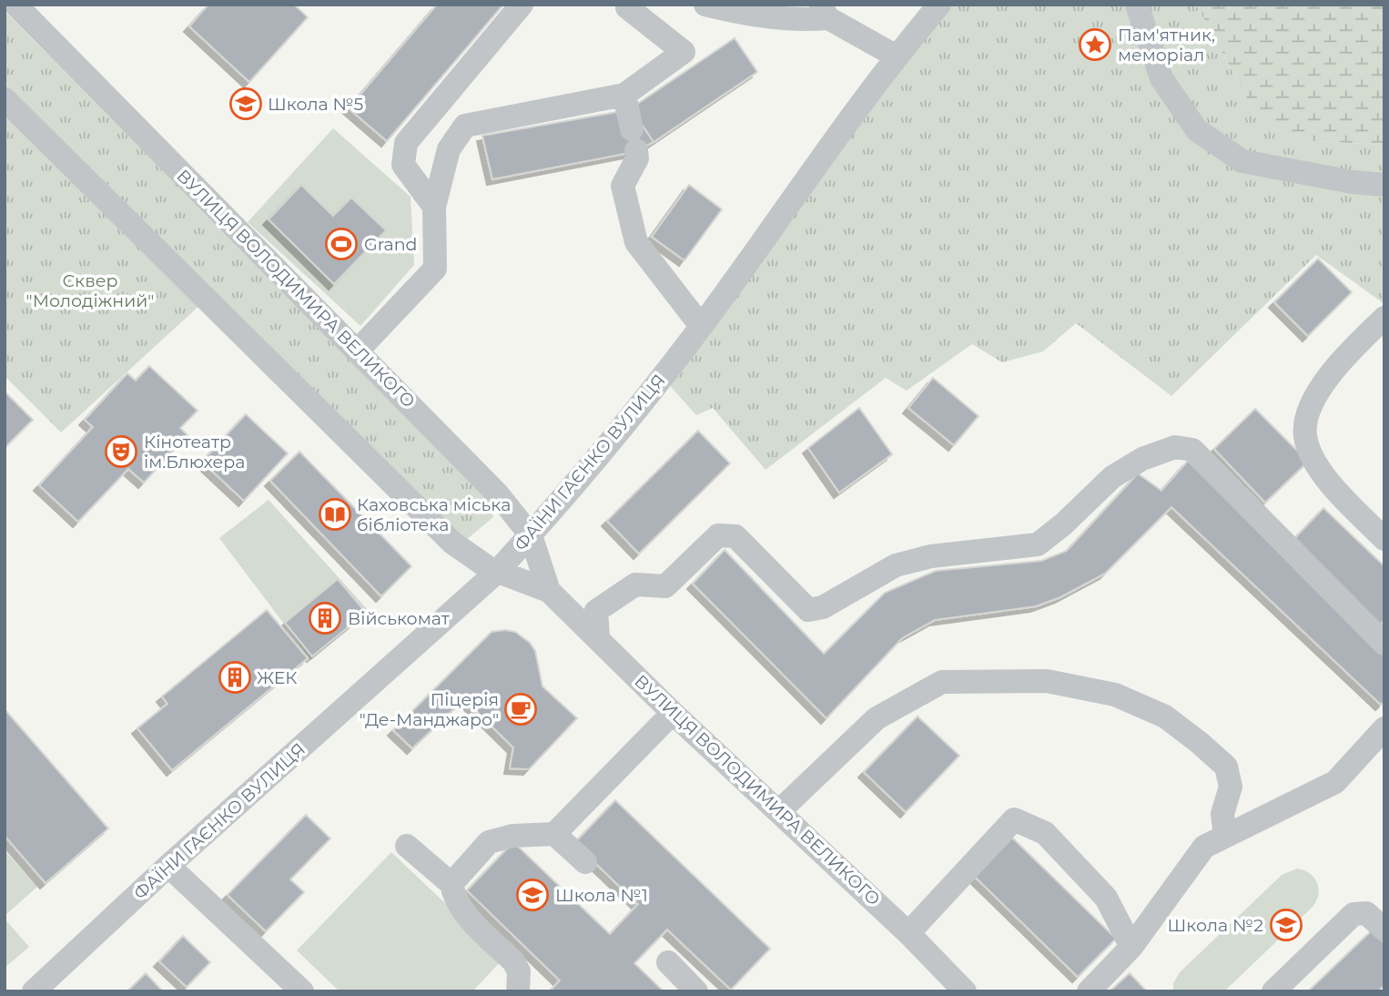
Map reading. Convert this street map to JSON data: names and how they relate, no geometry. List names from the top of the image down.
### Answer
{
  "streets": {
    "street": ["ВУЛИЦЯ ВОЛОДИМИРА ВЕЛИКОГО", "ФАЇНИ ГАЄНКО ВУЛИЦЯ"]
  },
  "crossings": [
    ["ВУЛИЦЯ ВОЛОДИМИРА ВЕЛИКОГО", "ФАЇНИ ГАЄНКО ВУЛИЦЯ"]
  ],
  "parks": ["Сквер \"Молодіжний\""],
  "places": {
    "place": ["Пам'ятник, меморіал"],
    "school or university": ["Школа №5", "Школа №1", "Школа №2"],
    "sports": ["Grand"],
    "theatre": ["Кінотеатр ім.Блюхера"],
    "library": ["Каховська міська бібліотека"],
    "building": ["Військомат", "ЖЕК"],
    "cafe": ["Піцерія \"Де-Манджаро\""]
  }
}
